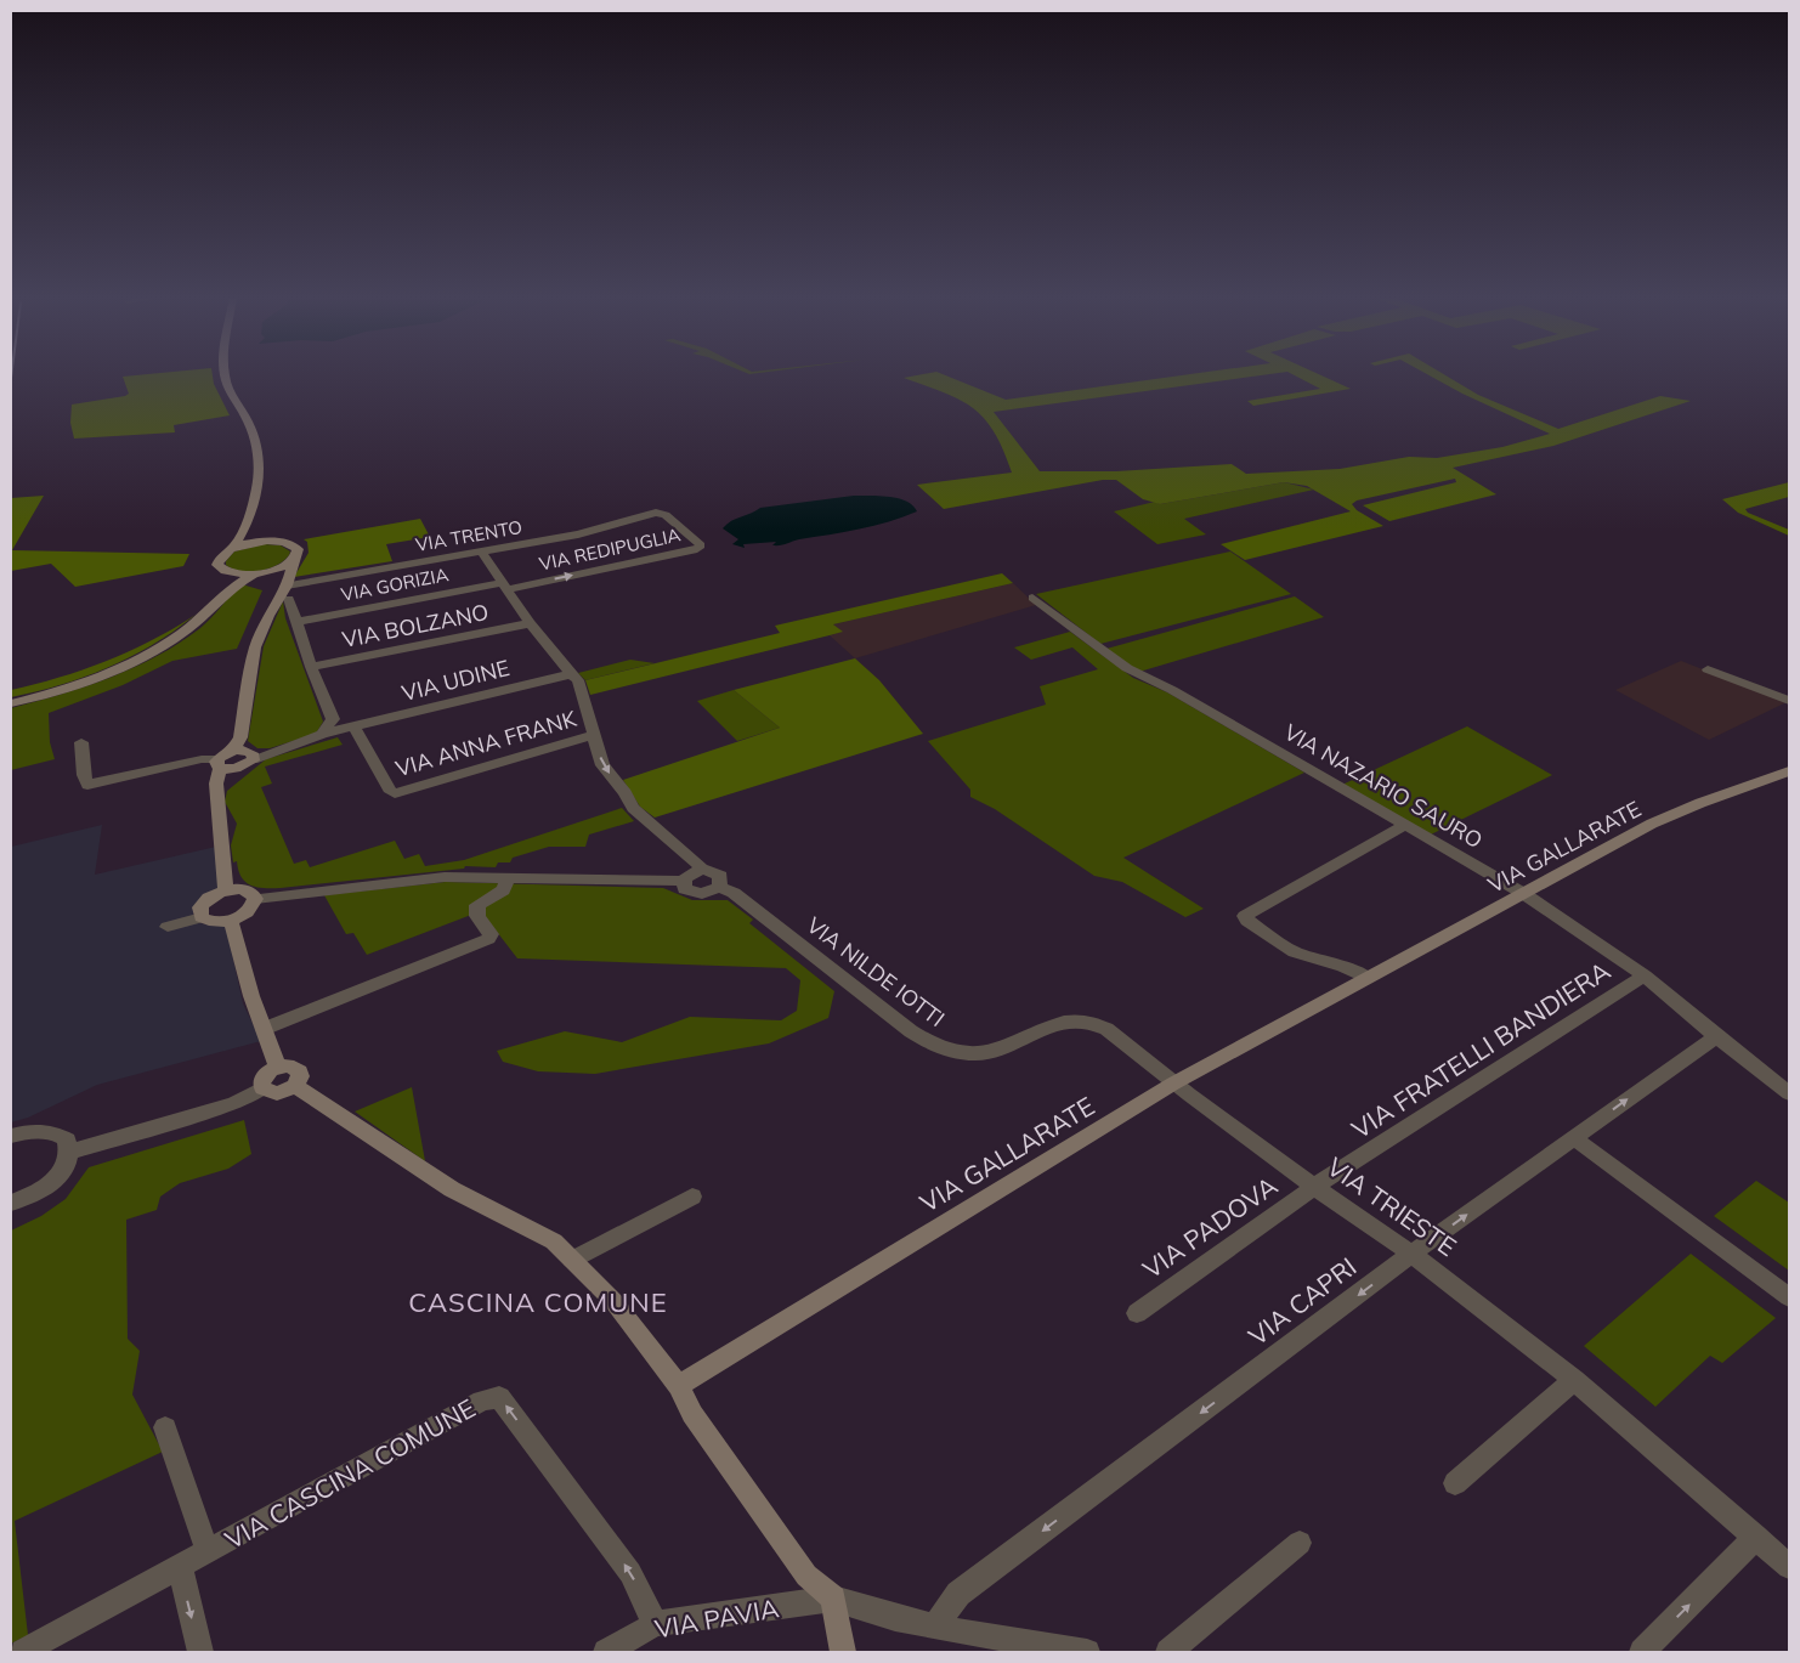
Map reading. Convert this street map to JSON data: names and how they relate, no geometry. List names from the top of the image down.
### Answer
{
  "streets": {
    "street": [
      "VIA TRENTO",
      "VIA REDIPUGLIA",
      "VIA GORIZIA",
      "VIA BOLZANO",
      "VIA UDINE",
      "VIA ANNA FRANK",
      "VIA NAZARIO SAURO",
      "VIA GALLARATE",
      "VIA NILDE IOTTI",
      "VIA FRATELLI BANDIERA",
      "VIA TRIESTE",
      "VIA PADOVA",
      "VIA CAPRI",
      "VIA CASCINA COMUNE",
      "VIA PAVIA"
    ]
  },
  "crossings": [
    ["VIA TRENTO", "VIA REDIPUGLIA"],
    ["VIA REDIPUGLIA", "VIA GORIZIA"],
    ["VIA UDINE", "VIA ANNA FRANK"],
    ["VIA NAZARIO SAURO", "VIA GALLARATE"],
    ["VIA NAZARIO SAURO", "VIA FRATELLI BANDIERA"],
    ["VIA NAZARIO SAURO", "VIA CAPRI"],
    ["VIA GALLARATE", "VIA NILDE IOTTI"],
    ["VIA GALLARATE", "VIA TRIESTE"],
    ["VIA NILDE IOTTI", "VIA TRIESTE"],
    ["VIA FRATELLI BANDIERA", "VIA TRIESTE"],
    ["VIA FRATELLI BANDIERA", "VIA PADOVA"],
    ["VIA TRIESTE", "VIA PADOVA"],
    ["VIA TRIESTE", "VIA CAPRI"],
    ["VIA CASCINA COMUNE", "VIA PAVIA"]
  ],
  "districts": ["CASCINA COMUNE"]
}
